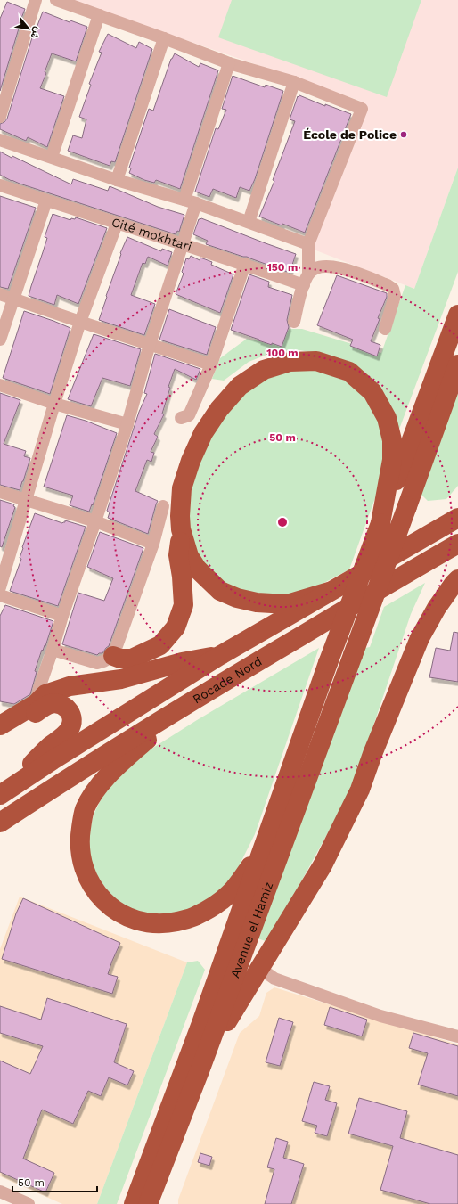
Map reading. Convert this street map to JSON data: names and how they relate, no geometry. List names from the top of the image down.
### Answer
{
  "streets": {
    "highway": ["Rocade Nord", "Avenue el Hamiz"],
    "street": ["Cité mokhtari"]
  },
  "places": ["École de Police"],
  "scale_bar": "50 m",
  "north": "bottom right",
  "rings": ["150 m", "100 m", "50 m"]
}
